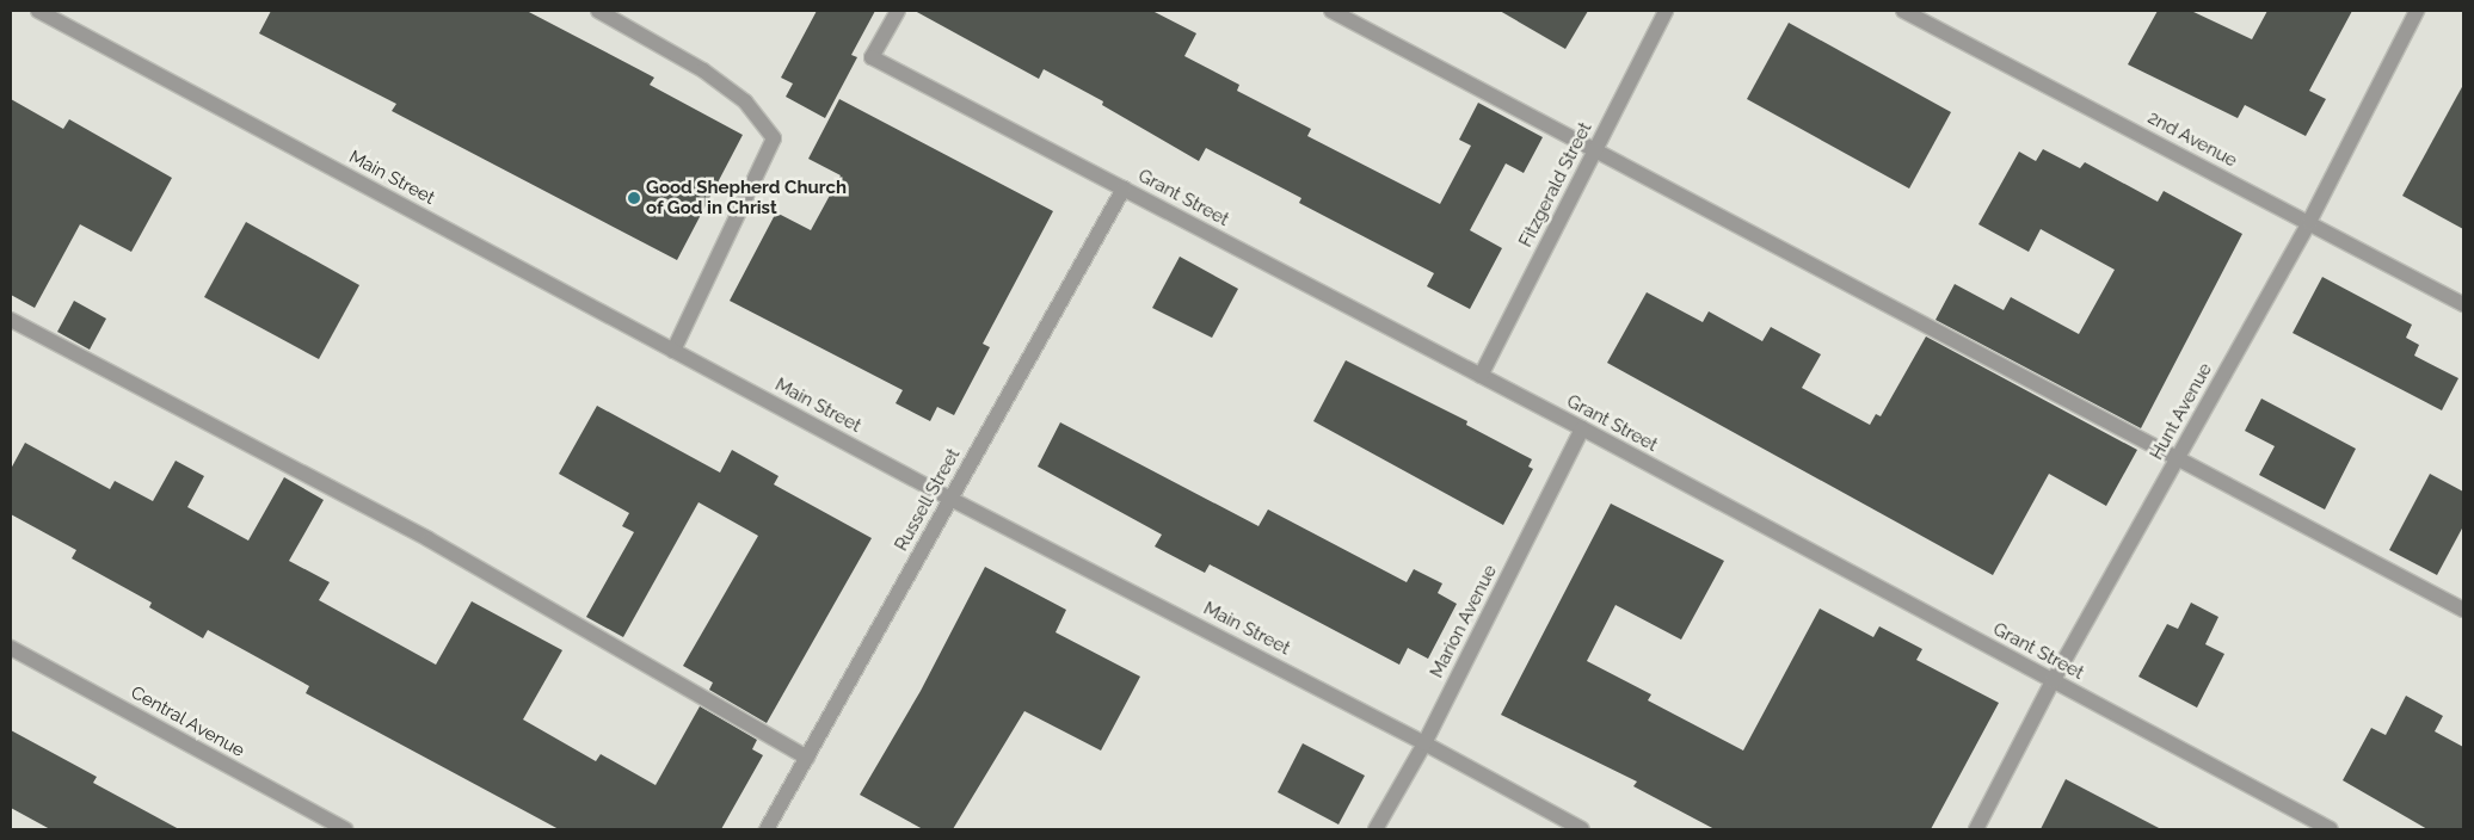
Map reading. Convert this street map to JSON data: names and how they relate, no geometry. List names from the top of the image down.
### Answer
{
  "streets": {
    "street": [
      "2nd Avenue",
      "Main Street",
      "Fitzgerald Street",
      "Grant Street",
      "Hunt Avenue",
      "Russell Street",
      "Marion Avenue",
      "Central Avenue"
    ]
  },
  "crossings": [
    ["2nd Avenue", "Hunt Avenue"],
    ["Main Street", "Russell Street"],
    ["Main Street", "Marion Avenue"],
    ["Fitzgerald Street", "Grant Street"],
    ["Grant Street", "Hunt Avenue"],
    ["Grant Street", "Russell Street"],
    ["Grant Street", "Marion Avenue"]
  ],
  "places": ["Good Shepherd Church of God in Christ"]
}
